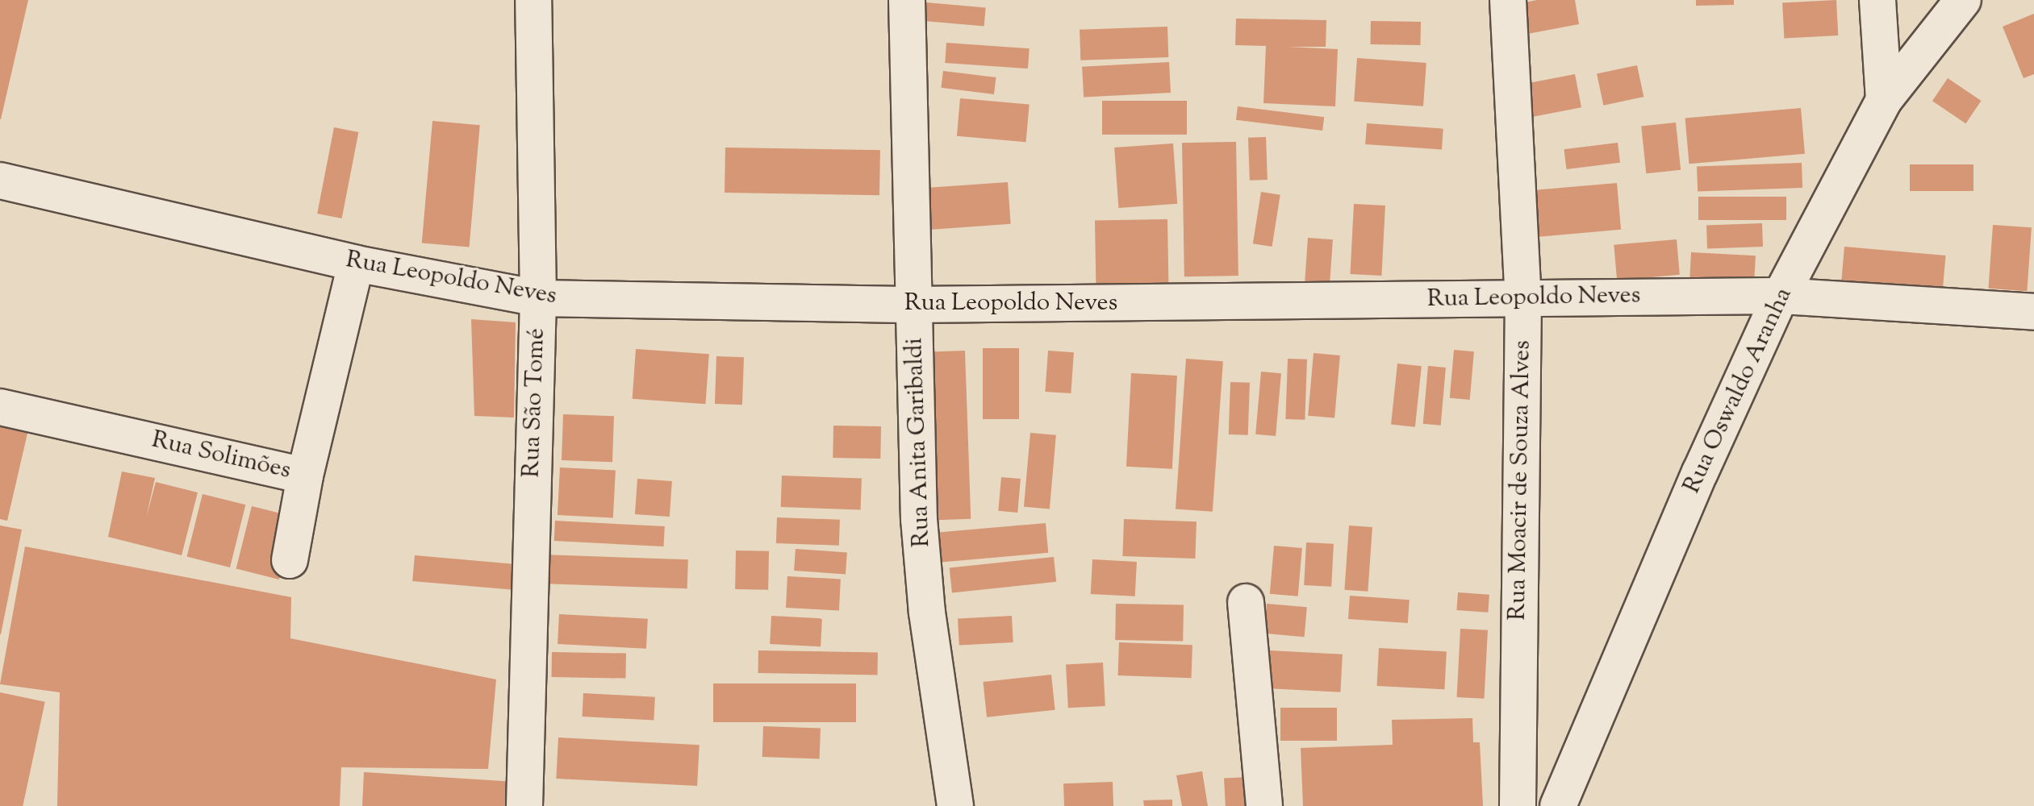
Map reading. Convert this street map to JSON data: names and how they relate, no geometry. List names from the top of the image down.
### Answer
{
  "streets": {
    "street": [
      "Rua Leopoldo Neves",
      "Rua Oswaldo Aranha",
      "Rua São Tomé",
      "Rua Anita Garibaldi",
      "Rua Solimões",
      "Rua Moacir de Souza Alves"
    ]
  },
  "crossings": [
    ["Rua Leopoldo Neves", "Rua Oswaldo Aranha"],
    ["Rua Leopoldo Neves", "Rua São Tomé"],
    ["Rua Leopoldo Neves", "Rua Anita Garibaldi"],
    ["Rua Leopoldo Neves", "Rua Solimões"],
    ["Rua Leopoldo Neves", "Rua Moacir de Souza Alves"]
  ]
}
